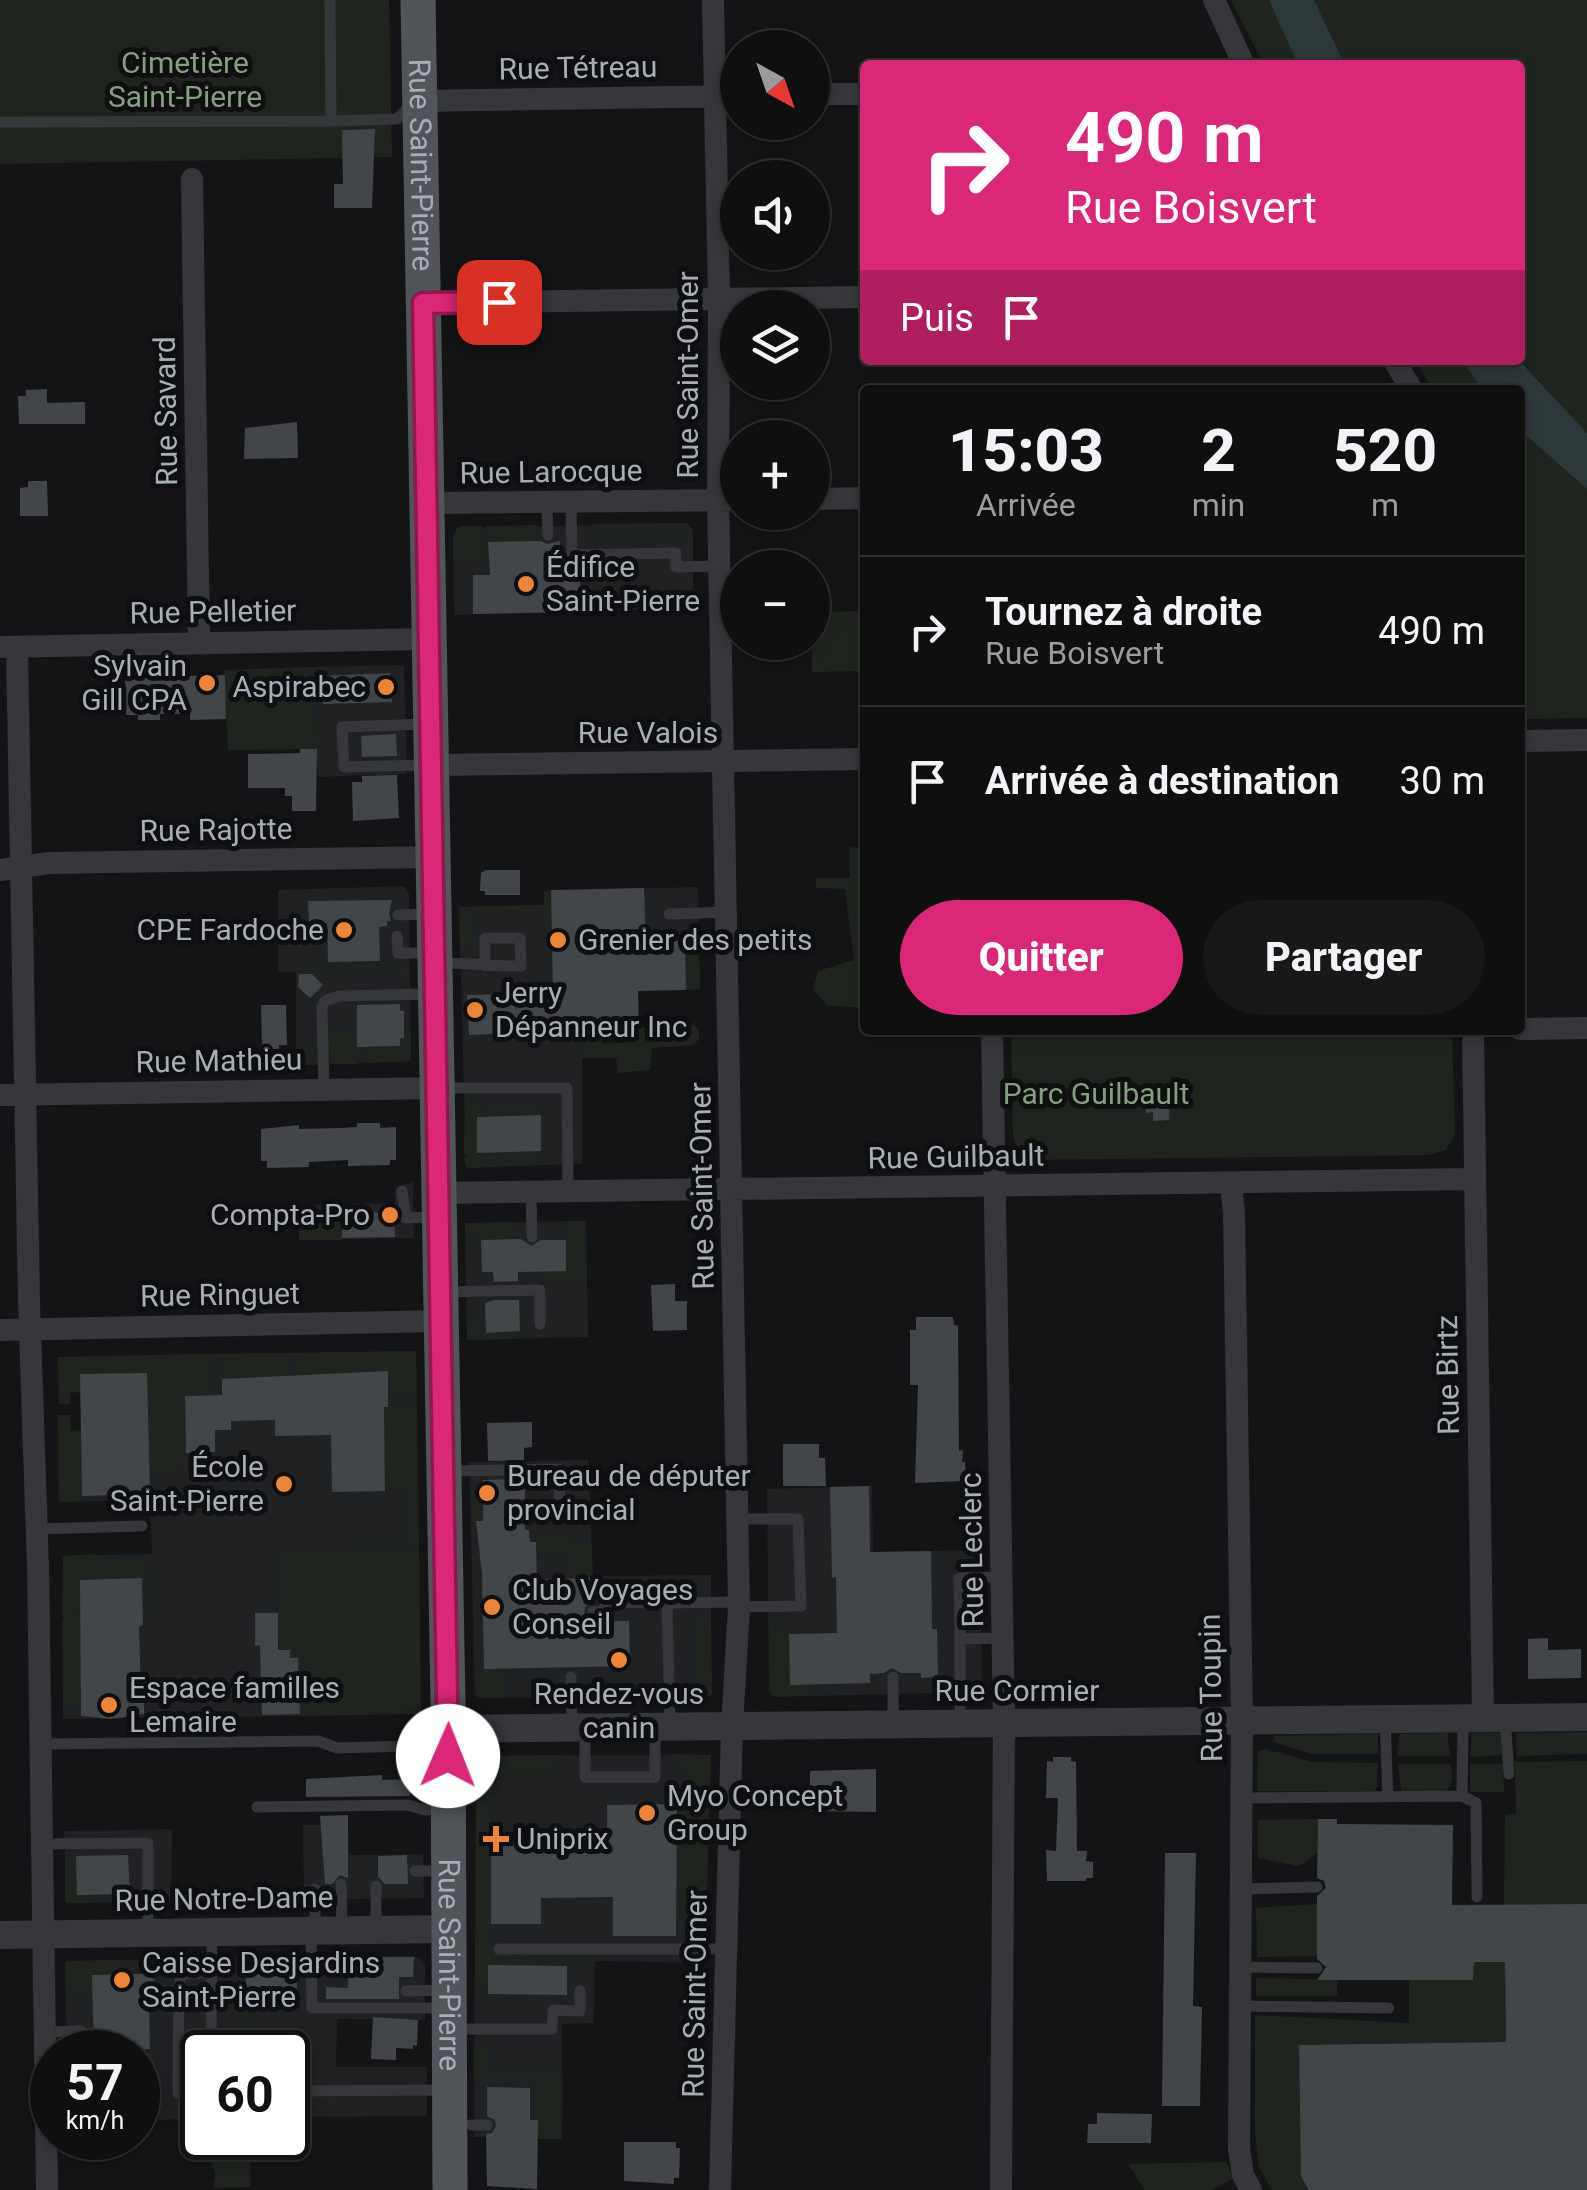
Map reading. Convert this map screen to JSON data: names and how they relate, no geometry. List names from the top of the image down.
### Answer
{
  "streets": {
    "main road": ["Rue Saint-Pierre"],
    "street": [
      "Rue Tétreau",
      "Rue Saint-Omer",
      "Rue Savard",
      "Rue Larocque",
      "Rue Pelletier",
      "Rue Valois",
      "Rue Rajotte",
      "Rue Mathieu",
      "Rue Guilbault",
      "Rue Ringuet",
      "Rue Birtz",
      "Rue Leclerc",
      "Rue Toupin",
      "Rue Cormier",
      "Rue Notre-Dame"
    ]
  },
  "crossings": [
    ["Rue Tétreau", "Rue Saint-Pierre"],
    ["Rue Saint-Pierre", "Rue Larocque"],
    ["Rue Saint-Pierre", "Rue Pelletier"],
    ["Rue Saint-Pierre", "Rue Valois"],
    ["Rue Saint-Pierre", "Rue Rajotte"],
    ["Rue Saint-Pierre", "Rue Mathieu"],
    ["Rue Saint-Pierre", "Rue Guilbault"],
    ["Rue Saint-Pierre", "Rue Ringuet"],
    ["Rue Saint-Pierre", "Rue Cormier"],
    ["Rue Saint-Pierre", "Rue Notre-Dame"],
    ["Rue Saint-Omer", "Rue Valois"],
    ["Rue Saint-Omer", "Rue Guilbault"],
    ["Rue Saint-Omer", "Rue Cormier"],
    ["Rue Savard", "Rue Pelletier"],
    ["Rue Guilbault", "Rue Birtz"],
    ["Rue Guilbault", "Rue Leclerc"],
    ["Rue Guilbault", "Rue Toupin"],
    ["Rue Birtz", "Rue Cormier"],
    ["Rue Leclerc", "Rue Cormier"],
    ["Rue Toupin", "Rue Cormier"]
  ],
  "parks": ["Cimetière Saint-Pierre", "Parc Guilbault"],
  "places": {
    "other": [
      "Édifice Saint-Pierre",
      "Sylvain Gill CPA",
      "Aspirabec",
      "CPE Fardoche",
      "Grenier des petits",
      "Jerry Dépanneur Inc",
      "Compta-Pro",
      "École Saint-Pierre",
      "Bureau de députer provincial",
      "Club Voyages Conseil",
      "Rendez-vous canin",
      "Espace familles Lemaire",
      "Myo Concept Group",
      "Caisse Desjardins Saint-Pierre"
    ],
    "health": ["Uniprix"]
  },
  "north": "bottom right",
  "page": {
    "map_buttons": ["+", "−"],
    "turn": ["490 m", "Rue Boisvert"],
    "then": "Puis",
    "eta": [
      "15:03",
      "Arrivée",
      "2",
      "min",
      "520",
      "m"
    ],
    "list": [
      {
        "name": "Tournez à droite",
        "note": "Rue Boisvert",
        "value": "490 m"
      },
      {
        "name": "Arrivée à destination",
        "value": "30 m"
      }
    ],
    "buttons": ["Quitter", "Partager"],
    "speed": "57 km/h",
    "limit": "60"
  }
}
